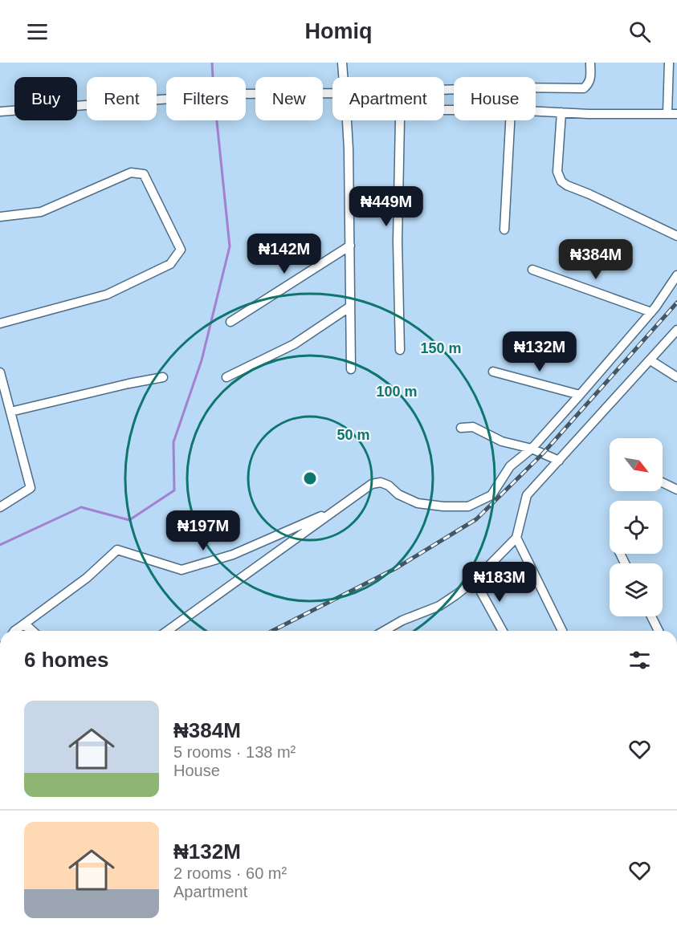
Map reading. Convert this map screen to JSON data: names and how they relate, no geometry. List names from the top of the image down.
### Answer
{
  "north": "bottom right",
  "page": {
    "header": "Homiq",
    "chip": [
      "Buy",
      "Rent",
      "Filters",
      "New",
      "Apartment",
      "House"
    ],
    "price": [
      "₦449M",
      "₦142M",
      "₦384M",
      "₦132M",
      "₦197M",
      "₦183M"
    ],
    "heading": "6 homes",
    "list": [
      {
        "name": "₦384M",
        "note": "5 rooms · 138 m² · House"
      },
      {
        "name": "₦132M",
        "note": "2 rooms · 60 m² · Apartment"
      }
    ]
  },
  "rings": ["150 m", "100 m", "50 m"]
}
